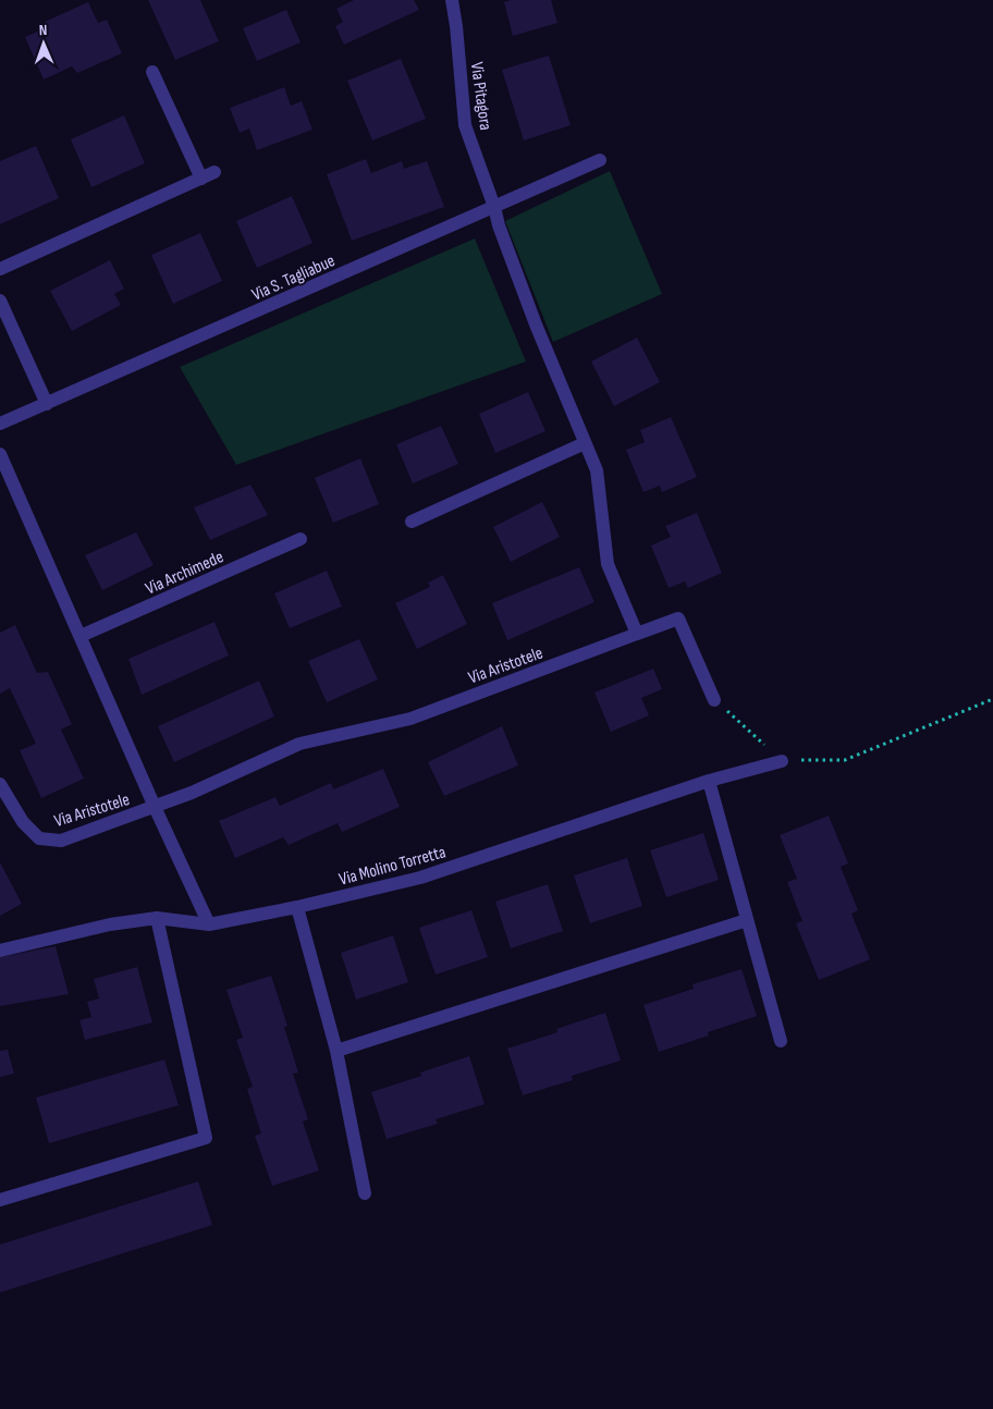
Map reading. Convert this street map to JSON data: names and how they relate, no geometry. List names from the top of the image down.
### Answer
{
  "streets": {
    "street": [
      "Via Pitagora",
      "Via S. Tagliabue",
      "Via Archimede",
      "Via Aristotele",
      "Via Molino Torretta"
    ]
  },
  "crossings": [
    ["Via Pitagora", "Via S. Tagliabue"]
  ],
  "north": "top"
}
